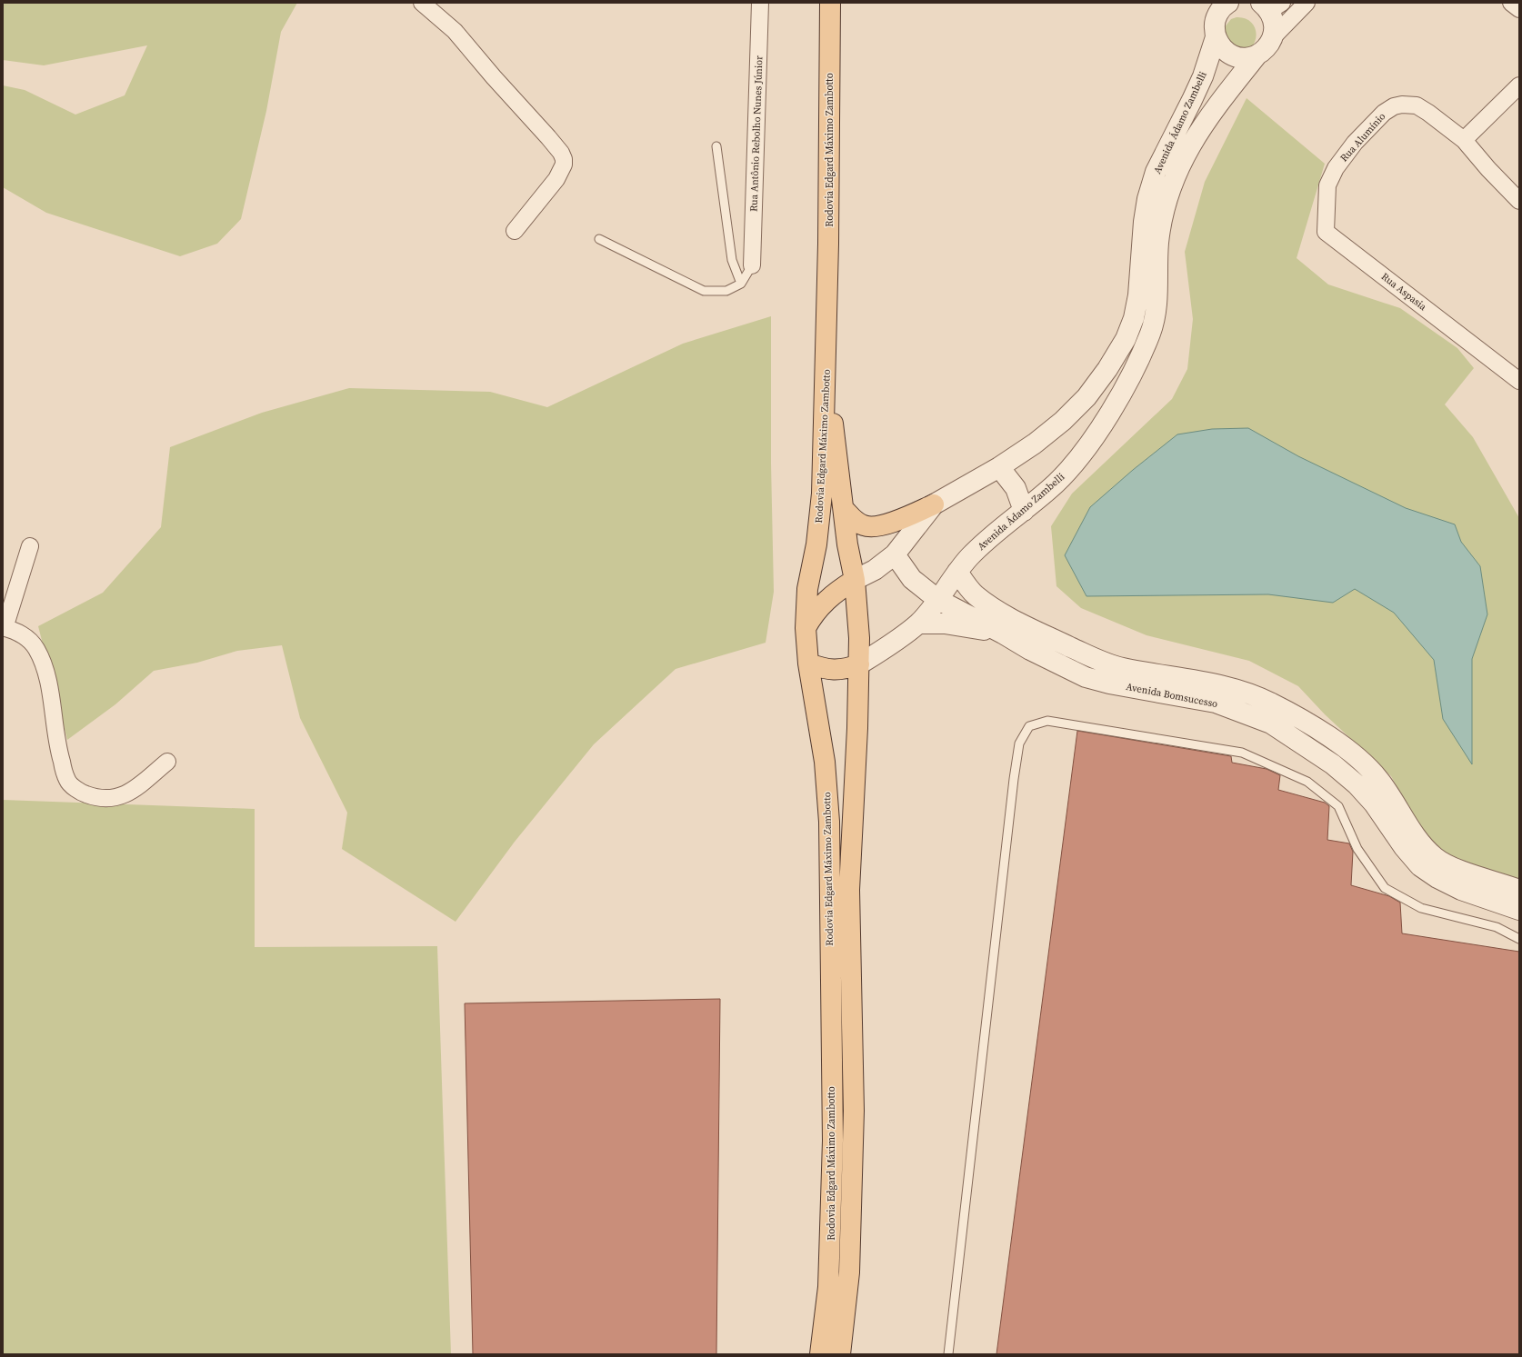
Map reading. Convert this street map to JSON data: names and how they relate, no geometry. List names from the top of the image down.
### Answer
{
  "streets": {
    "main road": ["Rodovia Edgard Máximo Zambotto"],
    "street": [
      "Avenida Ádamo Zambelli",
      "Rua Antônio Rebolho Nunes Júnior",
      "Rua Alumínio",
      "Rua Aspasia",
      "Avenida Bomsucesso"
    ]
  },
  "crossings": [
    ["Avenida Ádamo Zambelli", "Rodovia Edgard Máximo Zambotto"],
    ["Avenida Ádamo Zambelli", "Avenida Bomsucesso"],
    ["Rua Alumínio", "Rua Aspasia"]
  ]
}
